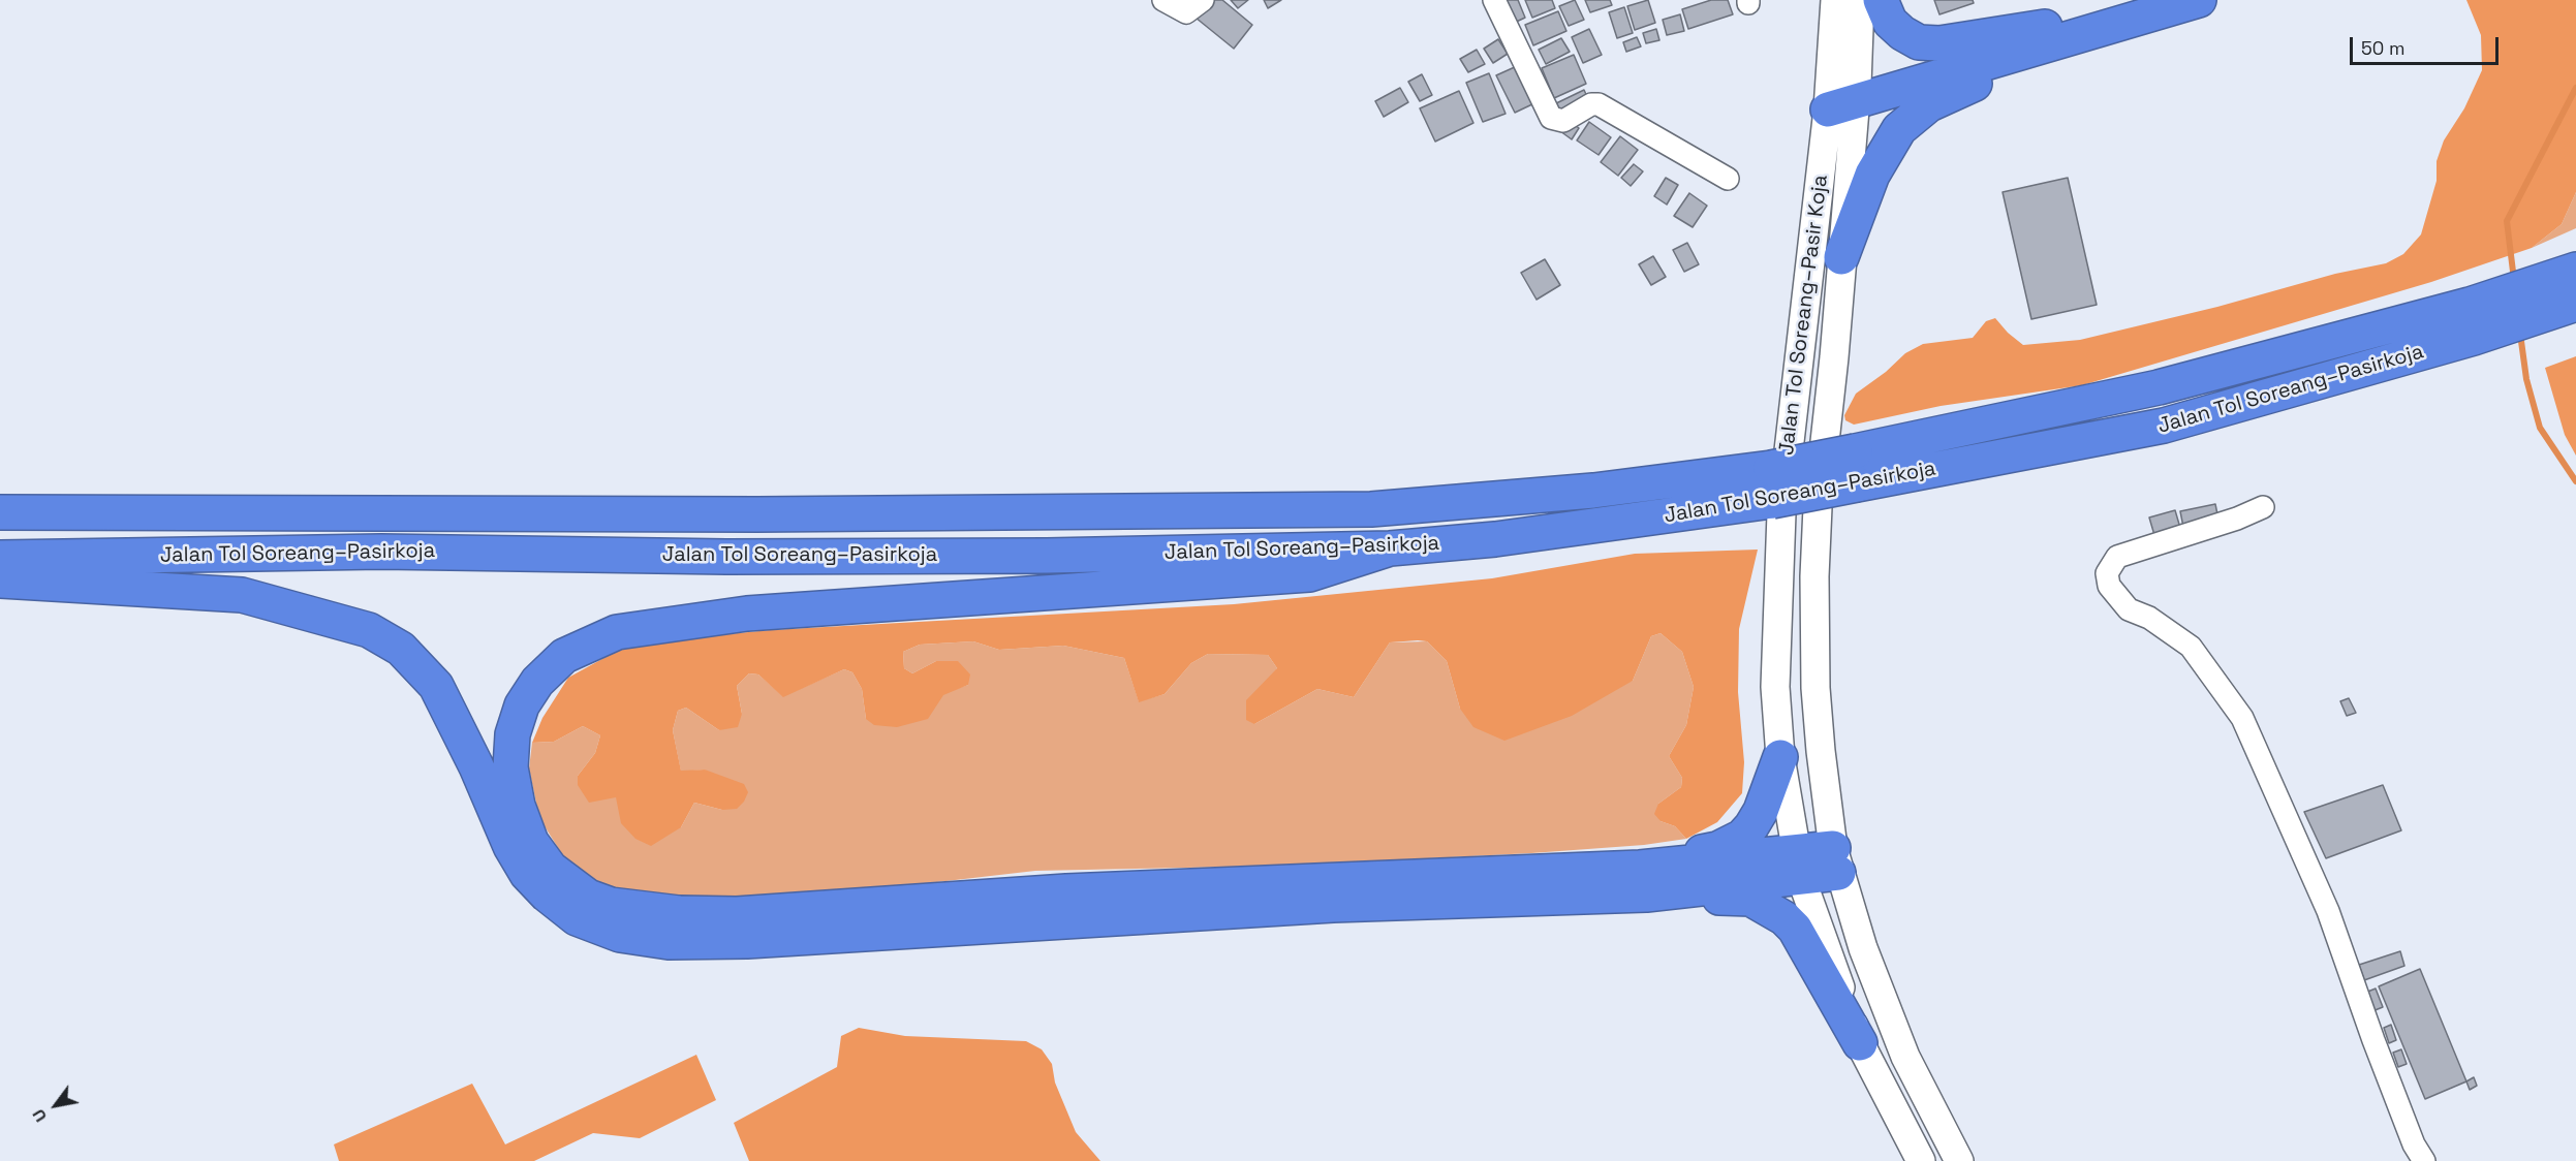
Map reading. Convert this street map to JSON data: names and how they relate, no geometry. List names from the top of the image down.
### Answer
{
  "streets": {
    "highway": ["Jalan Tol Soreang–Pasirkoja"],
    "street": ["Jalan Tol Soreang–Pasir Koja"]
  },
  "scale_bar": "50 m",
  "north": "bottom left"
}
